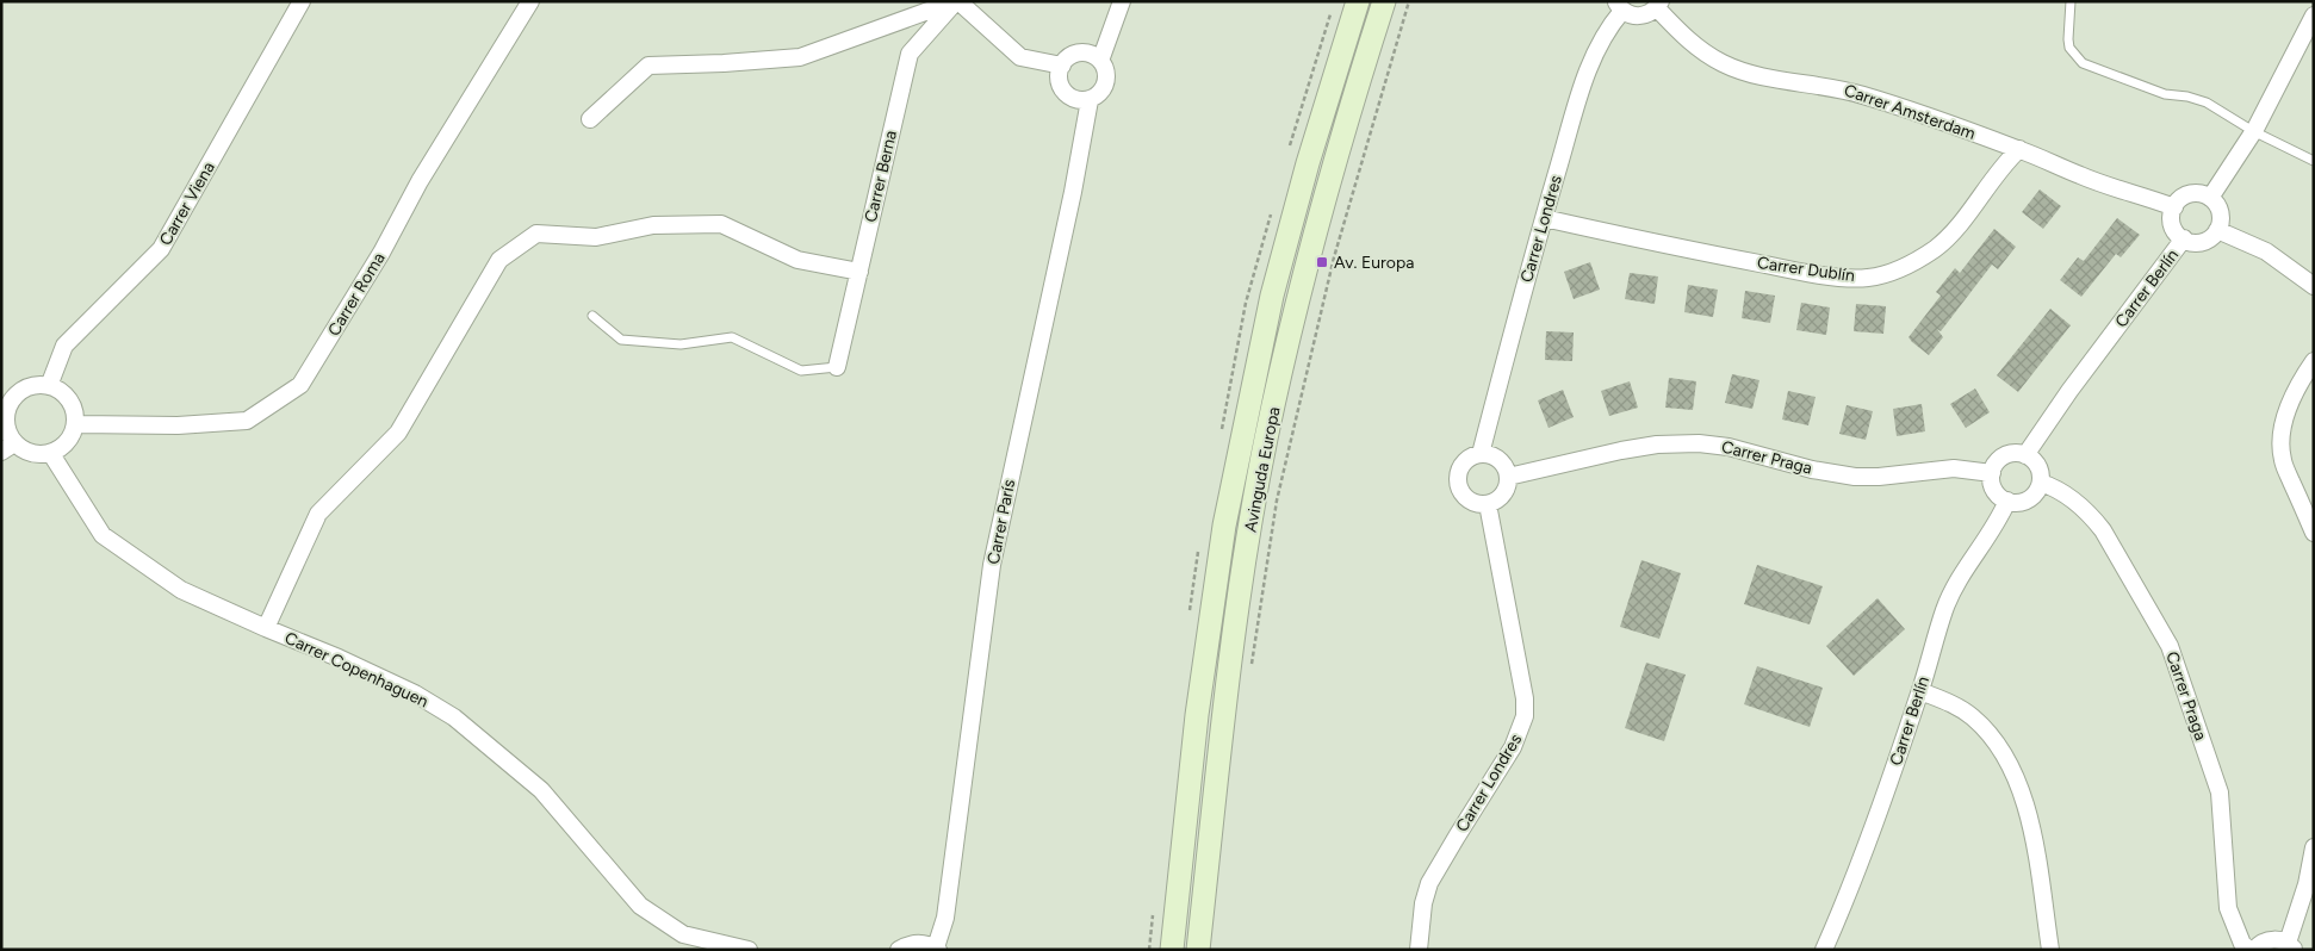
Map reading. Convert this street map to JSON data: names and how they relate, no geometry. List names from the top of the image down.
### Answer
{
  "streets": {
    "main road": ["Avinguda Europa"],
    "street": [
      "Carrer Amsterdam",
      "Carrer Berna",
      "Carrer Viena",
      "Carrer Londres",
      "Carrer Dublín",
      "Carrer Berlín",
      "Carrer Roma",
      "Carrer Praga",
      "Carrer París",
      "Carrer Copenhaguen"
    ]
  },
  "crossings": [
    ["Carrer Amsterdam", "Carrer Dublín"],
    ["Carrer Amsterdam", "Carrer Berlín"],
    ["Carrer Viena", "Carrer Roma"],
    ["Carrer Viena", "Carrer Copenhaguen"],
    ["Carrer Londres", "Carrer Dublín"],
    ["Carrer Londres", "Carrer Praga"],
    ["Carrer Berlín", "Carrer Praga"],
    ["Carrer Roma", "Carrer Copenhaguen"]
  ],
  "places": {
    "transit": ["Av. Europa"]
  }
}
